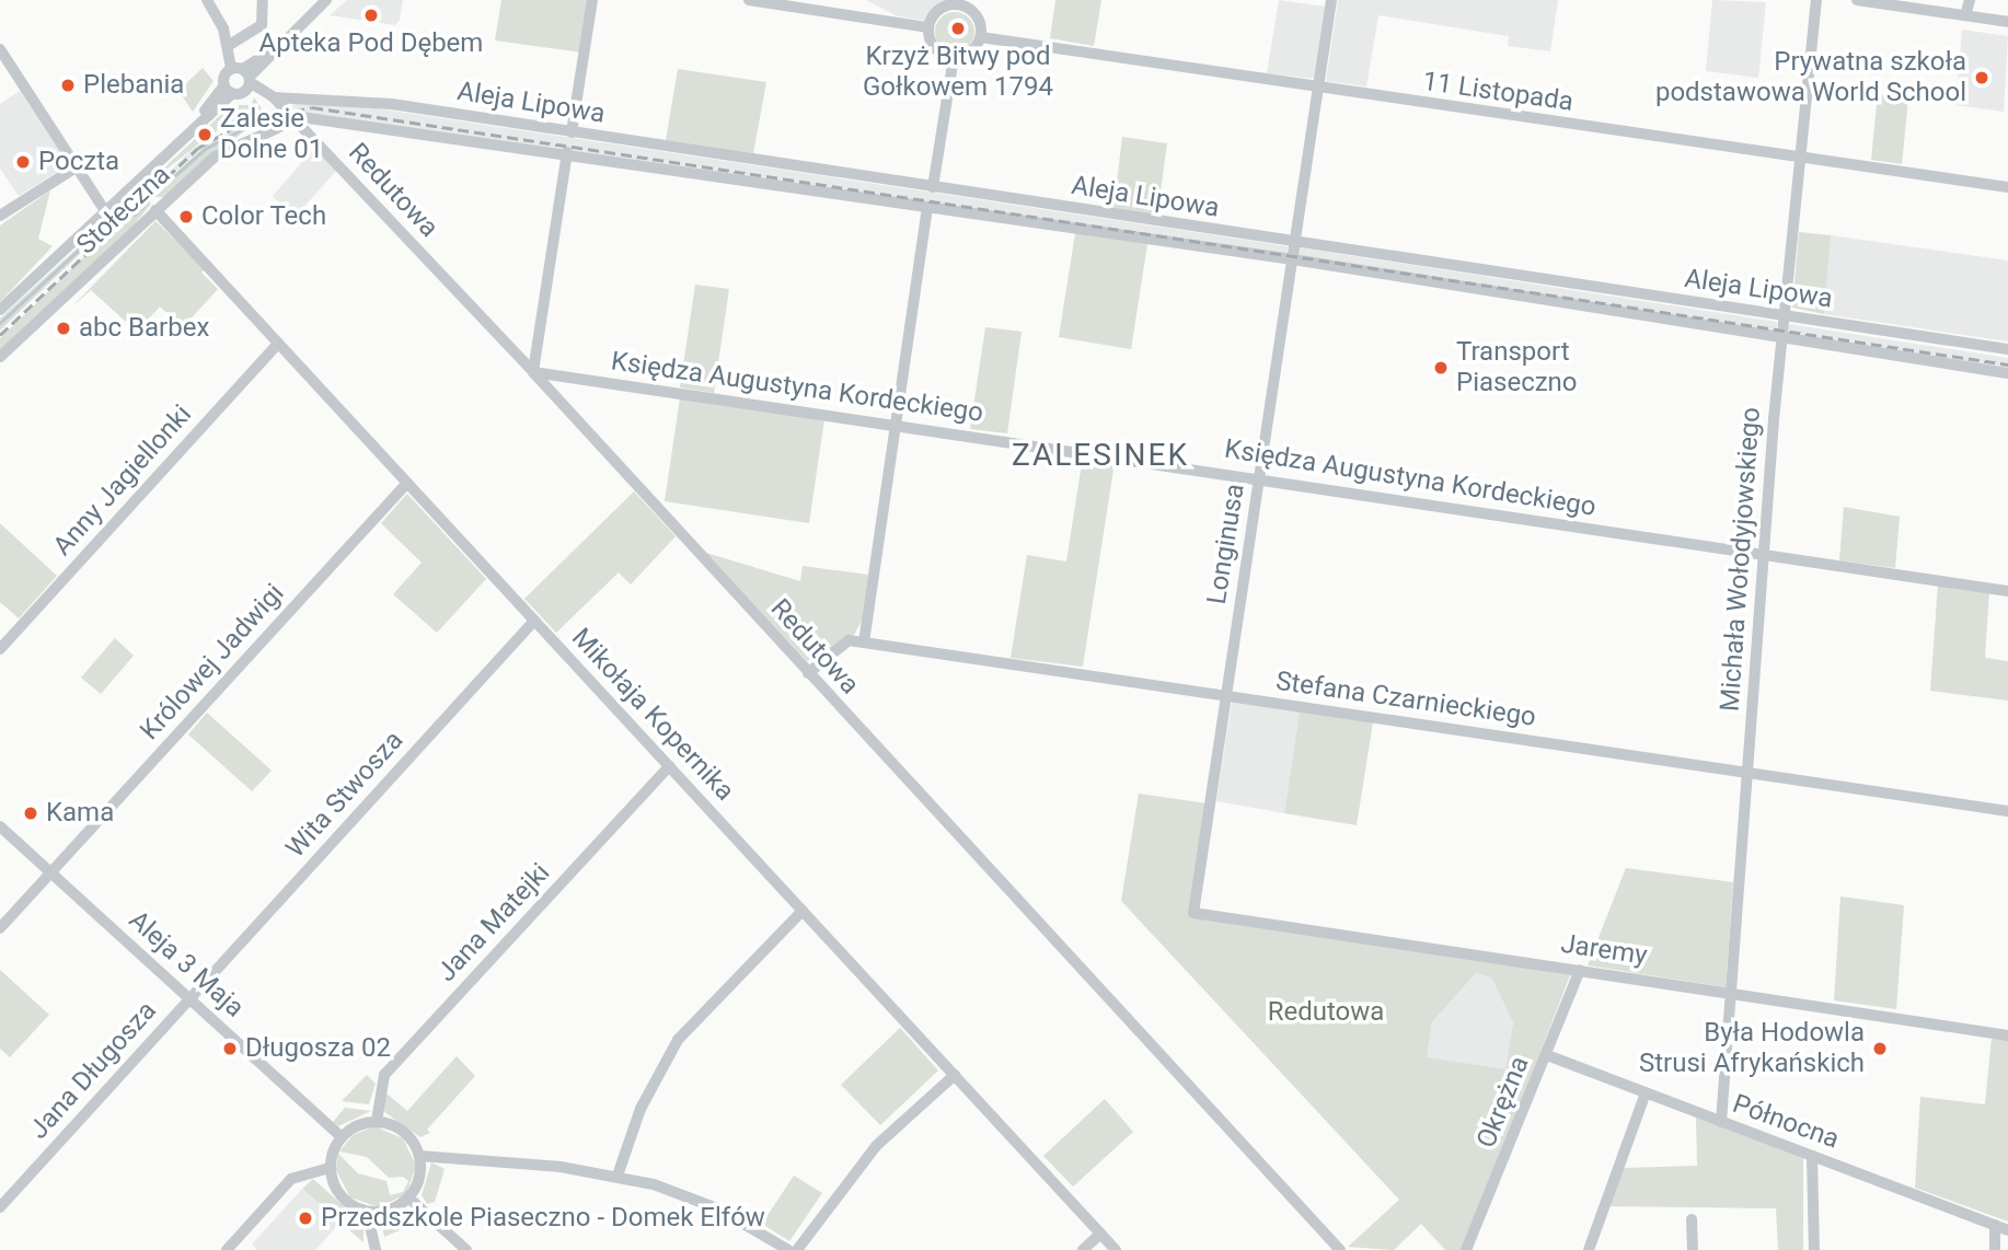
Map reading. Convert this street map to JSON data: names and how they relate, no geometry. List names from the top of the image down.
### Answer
{
  "streets": {
    "street": [
      "11 Listopada",
      "Aleja Lipowa",
      "Redutowa",
      "Stołeczna",
      "Księdza Augustyna Kordeckiego",
      "Anny Jagiellonki",
      "Longinusa",
      "Michała Wołodyjowskiego",
      "Królowej Jadwigi",
      "Stefana Czarnieckiego",
      "Mikołaja Kopernika",
      "Wita Stwosza",
      "Jana Matejki",
      "Jaremy",
      "Aleja 3 Maja",
      "Jana Długosza",
      "Okrężna",
      "Północna"
    ]
  },
  "crossings": [
    ["11 Listopada", "Longinusa"],
    ["11 Listopada", "Michała Wołodyjowskiego"],
    ["Aleja Lipowa", "Redutowa"],
    ["Aleja Lipowa", "Stołeczna"],
    ["Aleja Lipowa", "Longinusa"],
    ["Aleja Lipowa", "Michała Wołodyjowskiego"],
    ["Redutowa", "Stołeczna"],
    ["Redutowa", "Księdza Augustyna Kordeckiego"],
    ["Redutowa", "Stefana Czarnieckiego"],
    ["Stołeczna", "Mikołaja Kopernika"],
    ["Księdza Augustyna Kordeckiego", "Longinusa"],
    ["Księdza Augustyna Kordeckiego", "Michała Wołodyjowskiego"],
    ["Anny Jagiellonki", "Mikołaja Kopernika"],
    ["Longinusa", "Stefana Czarnieckiego"],
    ["Longinusa", "Jaremy"],
    ["Michała Wołodyjowskiego", "Stefana Czarnieckiego"],
    ["Michała Wołodyjowskiego", "Jaremy"],
    ["Michała Wołodyjowskiego", "Północna"],
    ["Królowej Jadwigi", "Mikołaja Kopernika"],
    ["Królowej Jadwigi", "Aleja 3 Maja"],
    ["Mikołaja Kopernika", "Wita Stwosza"],
    ["Mikołaja Kopernika", "Jana Matejki"],
    ["Wita Stwosza", "Aleja 3 Maja"],
    ["Wita Stwosza", "Jana Długosza"],
    ["Jana Matejki", "Aleja 3 Maja"],
    ["Jaremy", "Okrężna"],
    ["Aleja 3 Maja", "Jana Długosza"],
    ["Okrężna", "Północna"]
  ],
  "districts": ["ZALESINEK"],
  "parks": ["Redutowa"],
  "places": [
    "Apteka Pod Dębem",
    "Krzyż Bitwy pod Gołkowem 1794",
    "Prywatna szkoła podstawowa World School",
    "Plebania",
    "Zalesie Dolne 01",
    "Poczta",
    "Color Tech",
    "abc Barbex",
    "Transport Piaseczno",
    "Kama",
    "Długosza 02",
    "Była Hodowla Strusi Afrykańskich",
    "Przedszkole Piaseczno - Domek Elfów"
  ]
}
